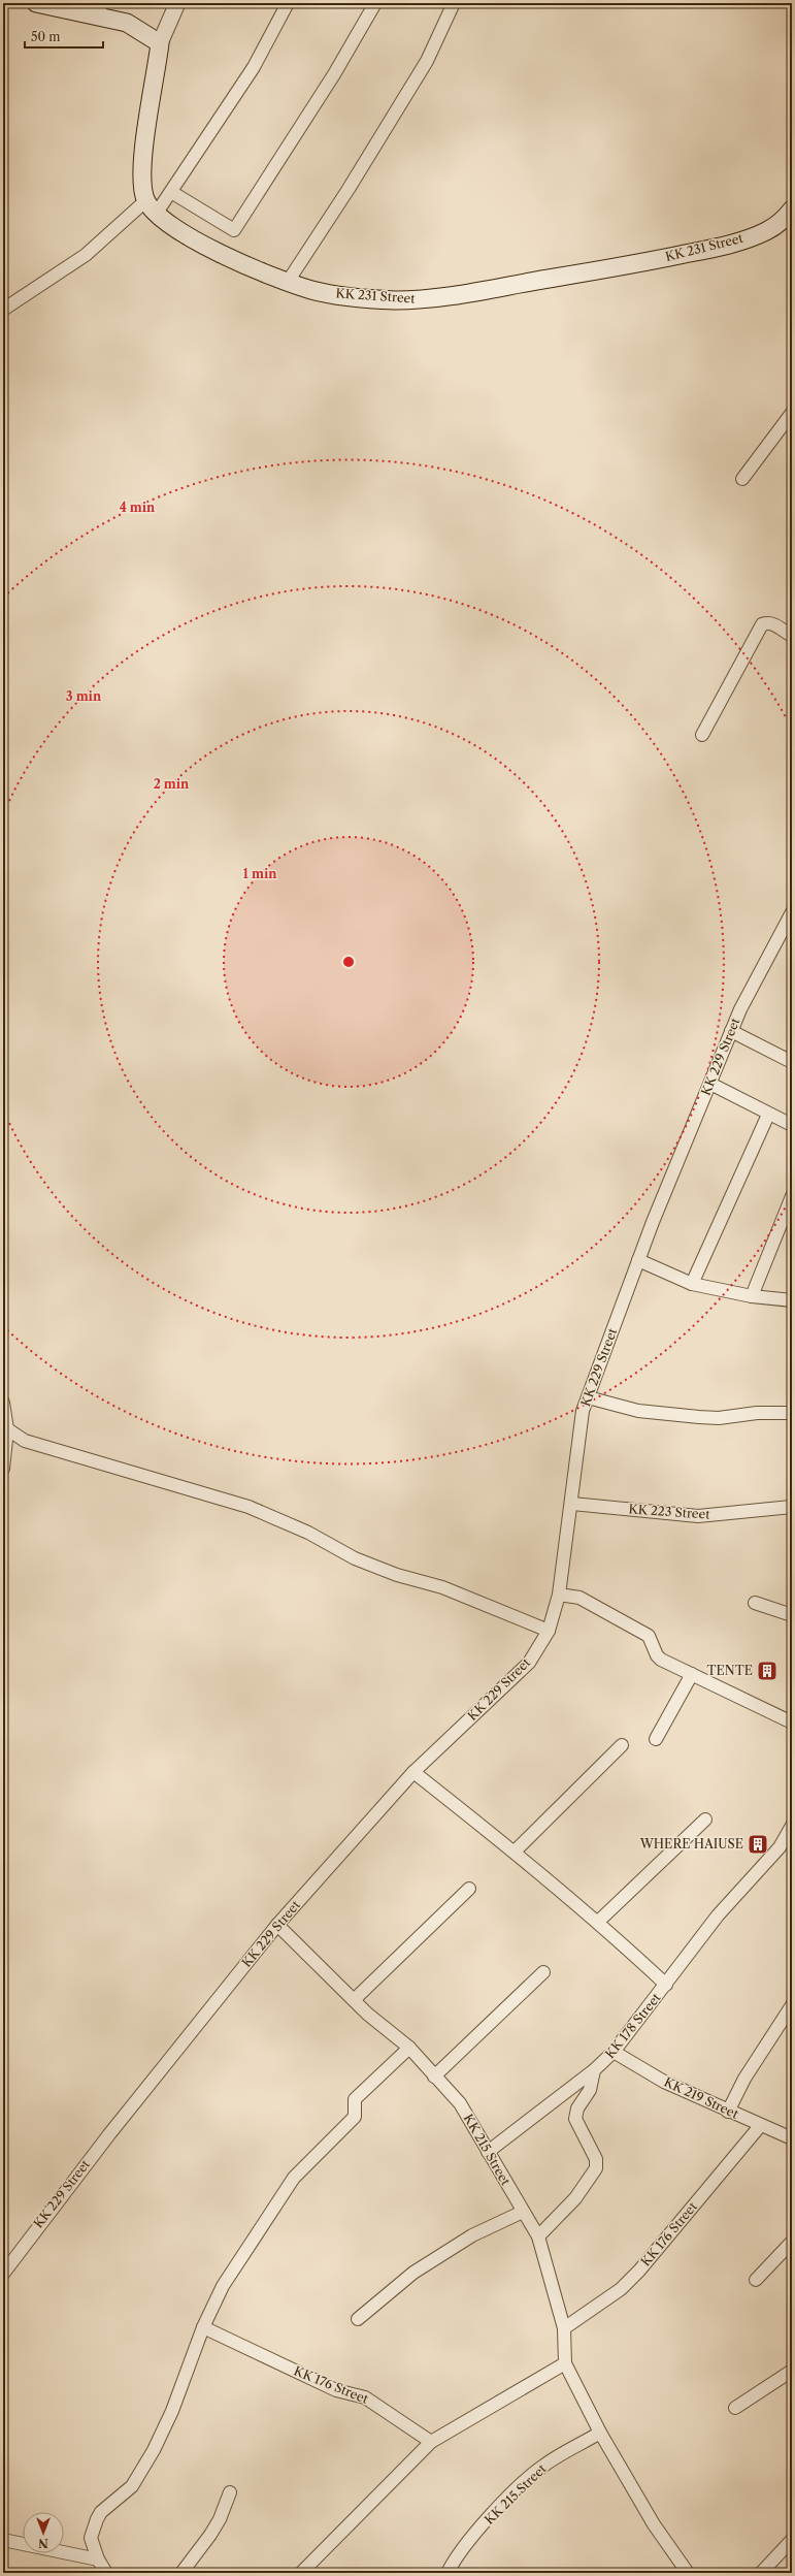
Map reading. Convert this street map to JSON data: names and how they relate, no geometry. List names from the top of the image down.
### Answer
{
  "streets": {
    "main road": ["KK 231 Street"],
    "street": [
      "KK 229 Street",
      "KK 223 Street",
      "KK 178 Street",
      "KK 219 Street",
      "KK 215 Street",
      "KK 176 Street"
    ]
  },
  "crossings": [
    ["KK 229 Street", "KK 223 Street"],
    ["KK 229 Street", "KK 215 Street"],
    ["KK 178 Street", "KK 219 Street"],
    ["KK 178 Street", "KK 215 Street"],
    ["KK 219 Street", "KK 176 Street"],
    ["KK 215 Street", "KK 176 Street"]
  ],
  "places": {
    "building": ["TENTE", "WHERE HAIUSE"]
  },
  "scale_bar": "50 m",
  "north": "bottom",
  "rings": [
    "4 min",
    "3 min",
    "2 min",
    "1 min"
  ]
}
